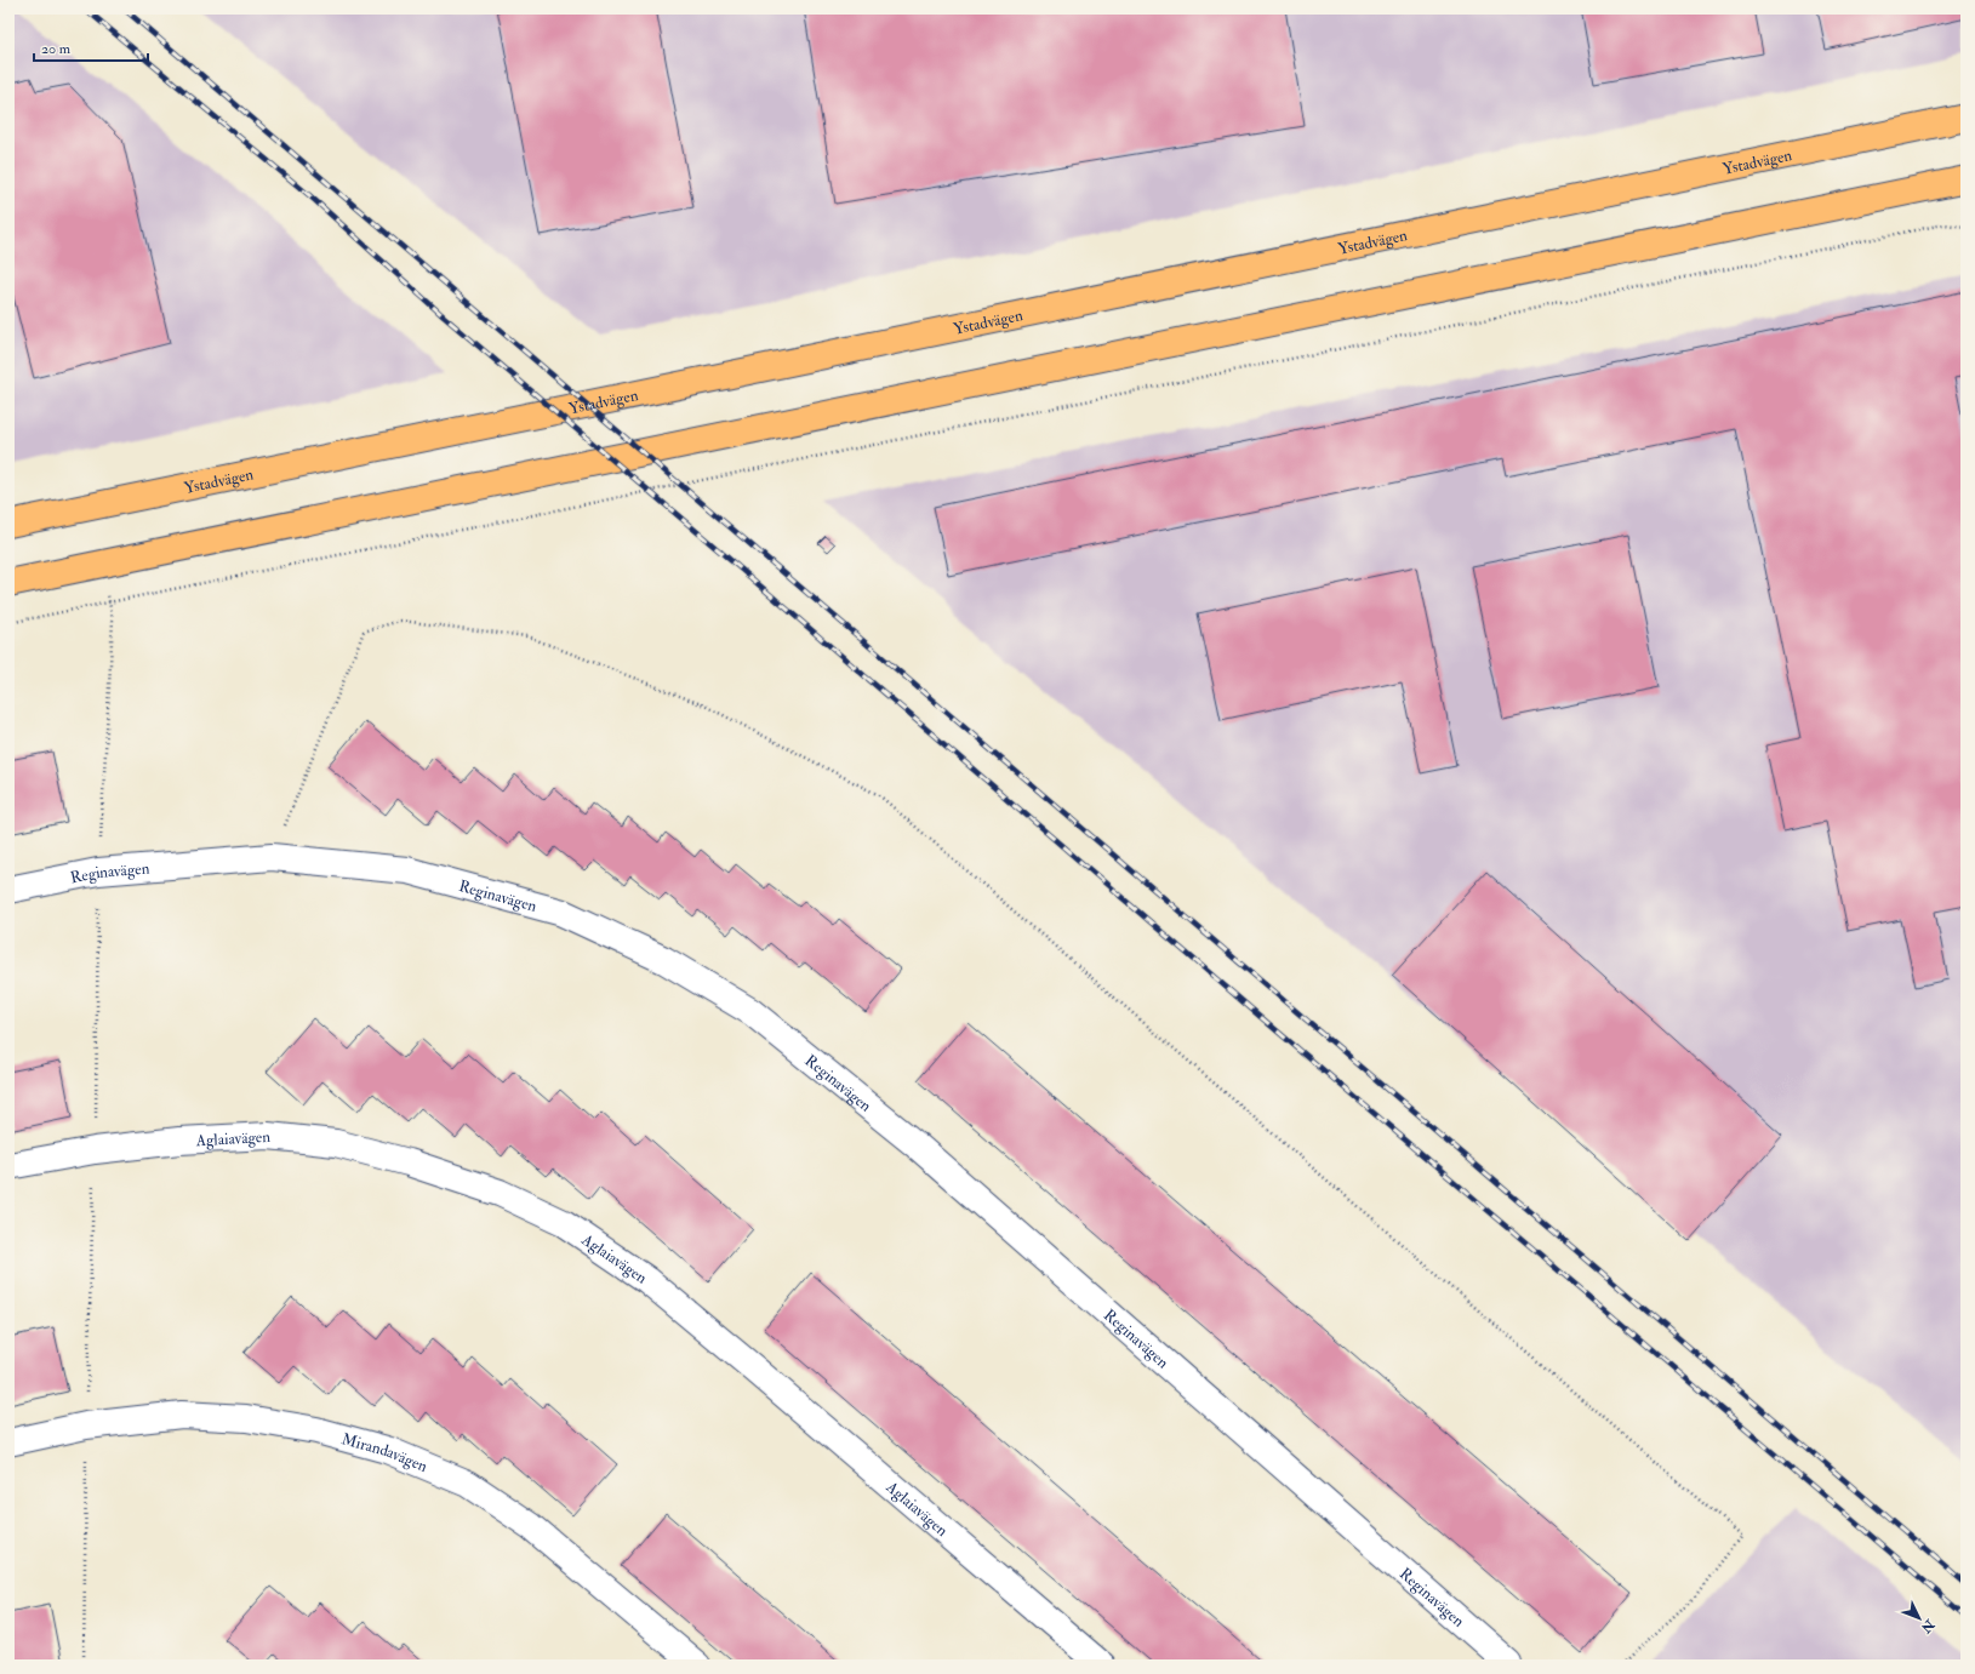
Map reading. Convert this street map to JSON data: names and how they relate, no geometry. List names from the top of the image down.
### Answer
{
  "streets": {
    "main road": ["Ystadvägen"],
    "street": ["Reginavägen", "Aglaiavägen", "Mirandavägen"]
  },
  "scale_bar": "20 m",
  "north": "bottom right"
}
